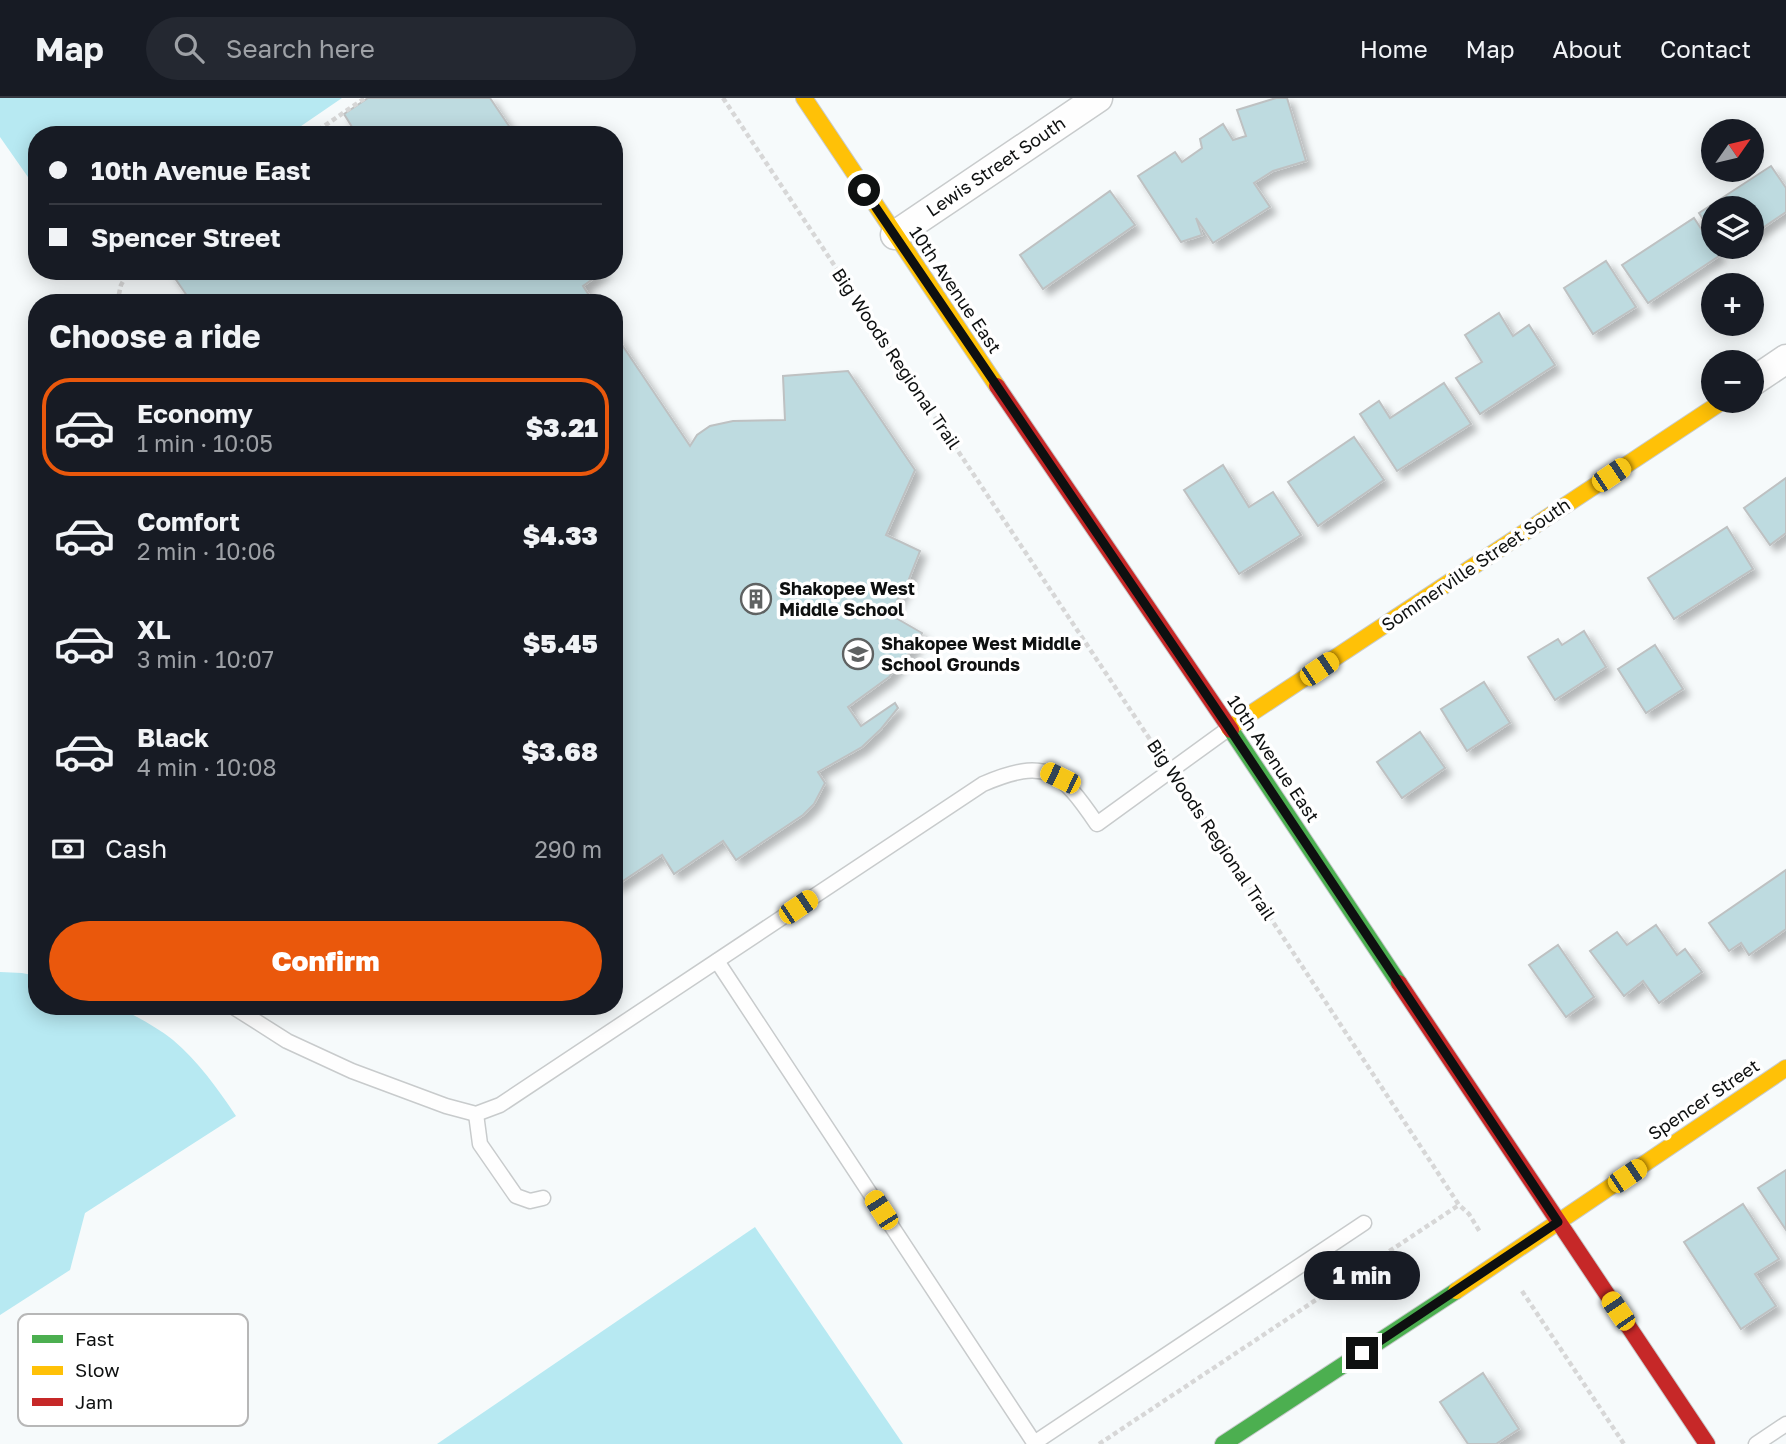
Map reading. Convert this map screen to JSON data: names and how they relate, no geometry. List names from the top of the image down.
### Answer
{
  "streets": {
    "main road": ["10th Avenue East", "Sommerville Street South", "Spencer Street"],
    "street": ["Lewis Street South"],
    "path": ["Big Woods Regional Trail"]
  },
  "crossings": [
    ["Lewis Street South", "10th Avenue East"],
    ["10th Avenue East", "Sommerville Street South"],
    ["10th Avenue East", "Spencer Street"],
    ["Big Woods Regional Trail", "Spencer Street"]
  ],
  "places": {
    "building": ["Shakopee West Middle School"],
    "school or university": ["Shakopee West Middle School Grounds"]
  },
  "legend": ["Fast", "Slow", "Jam"],
  "north": "top right",
  "page": {
    "header": "Map",
    "search": "Search here",
    "nav": [
      "Home",
      "Map",
      "About",
      "Contact"
    ],
    "map_buttons": ["+", "−"],
    "banner": ["10th Avenue East", "Spencer Street"],
    "heading": "Choose a ride",
    "list": [
      {
        "name": "Economy",
        "note": "1 min · 10:05",
        "value": "$3.21"
      },
      {
        "name": "Comfort",
        "note": "2 min · 10:06",
        "value": "$4.33"
      },
      {
        "name": "XL",
        "note": "3 min · 10:07",
        "value": "$5.45"
      },
      {
        "name": "Black",
        "note": "4 min · 10:08",
        "value": "$3.68"
      }
    ],
    "pay": ["Cash", "290 m"],
    "buttons": "Confirm",
    "bubble": "1 min"
  }
}
